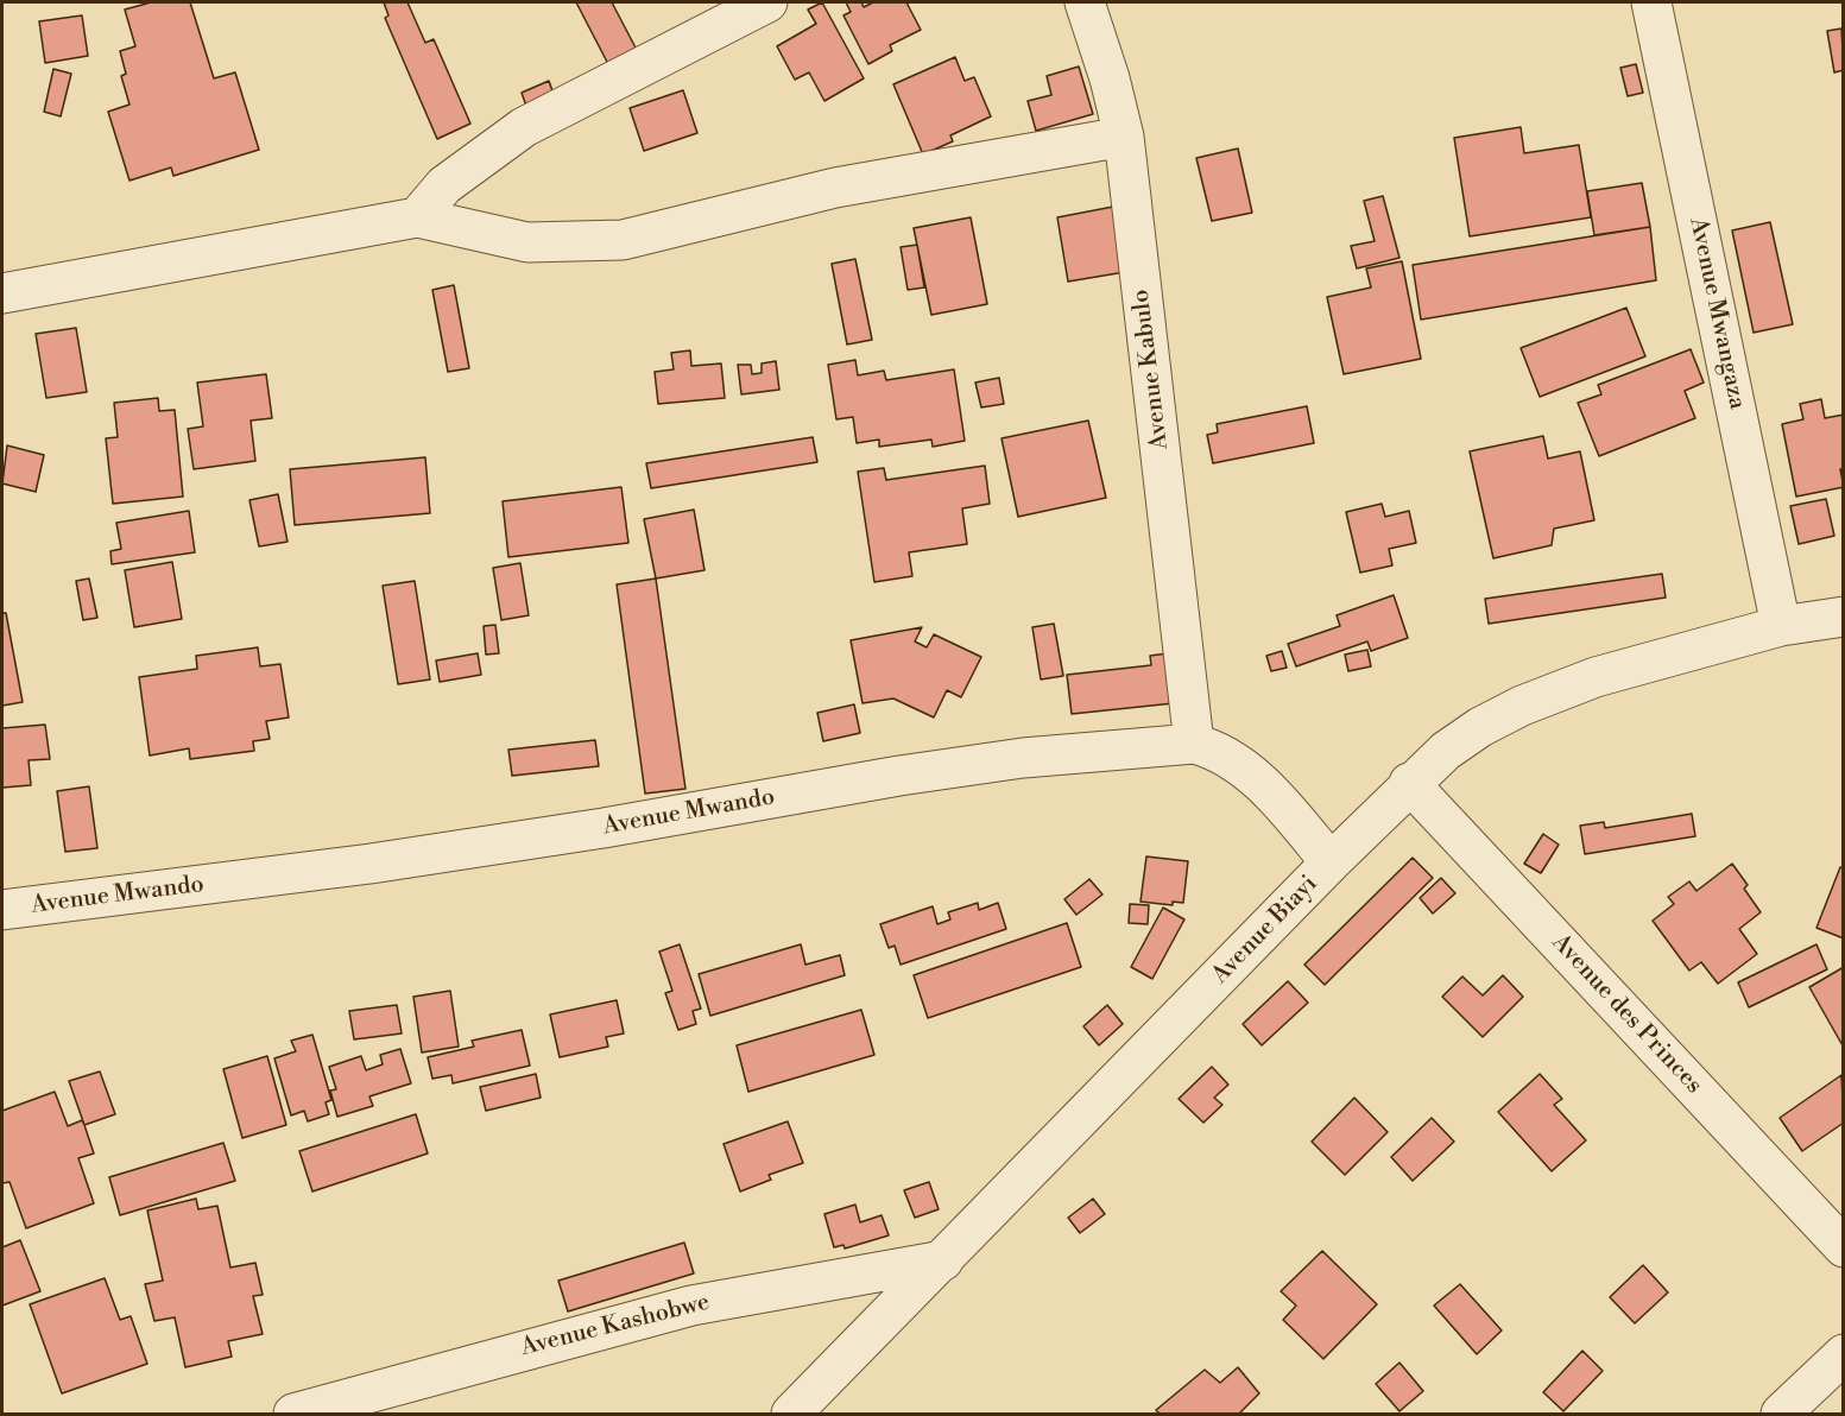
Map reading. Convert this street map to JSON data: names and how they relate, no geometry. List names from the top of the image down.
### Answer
{
  "streets": {
    "street": [
      "Avenue Mwangaza",
      "Avenue Kabulo",
      "Avenue Mwando",
      "Avenue Biayi",
      "Avenue des Princes",
      "Avenue Kashobwe"
    ]
  },
  "crossings": [
    ["Avenue Mwangaza", "Avenue Biayi"],
    ["Avenue Kabulo", "Avenue Mwando"],
    ["Avenue Mwando", "Avenue Biayi"],
    ["Avenue Biayi", "Avenue des Princes"],
    ["Avenue Biayi", "Avenue Kashobwe"]
  ]
}
